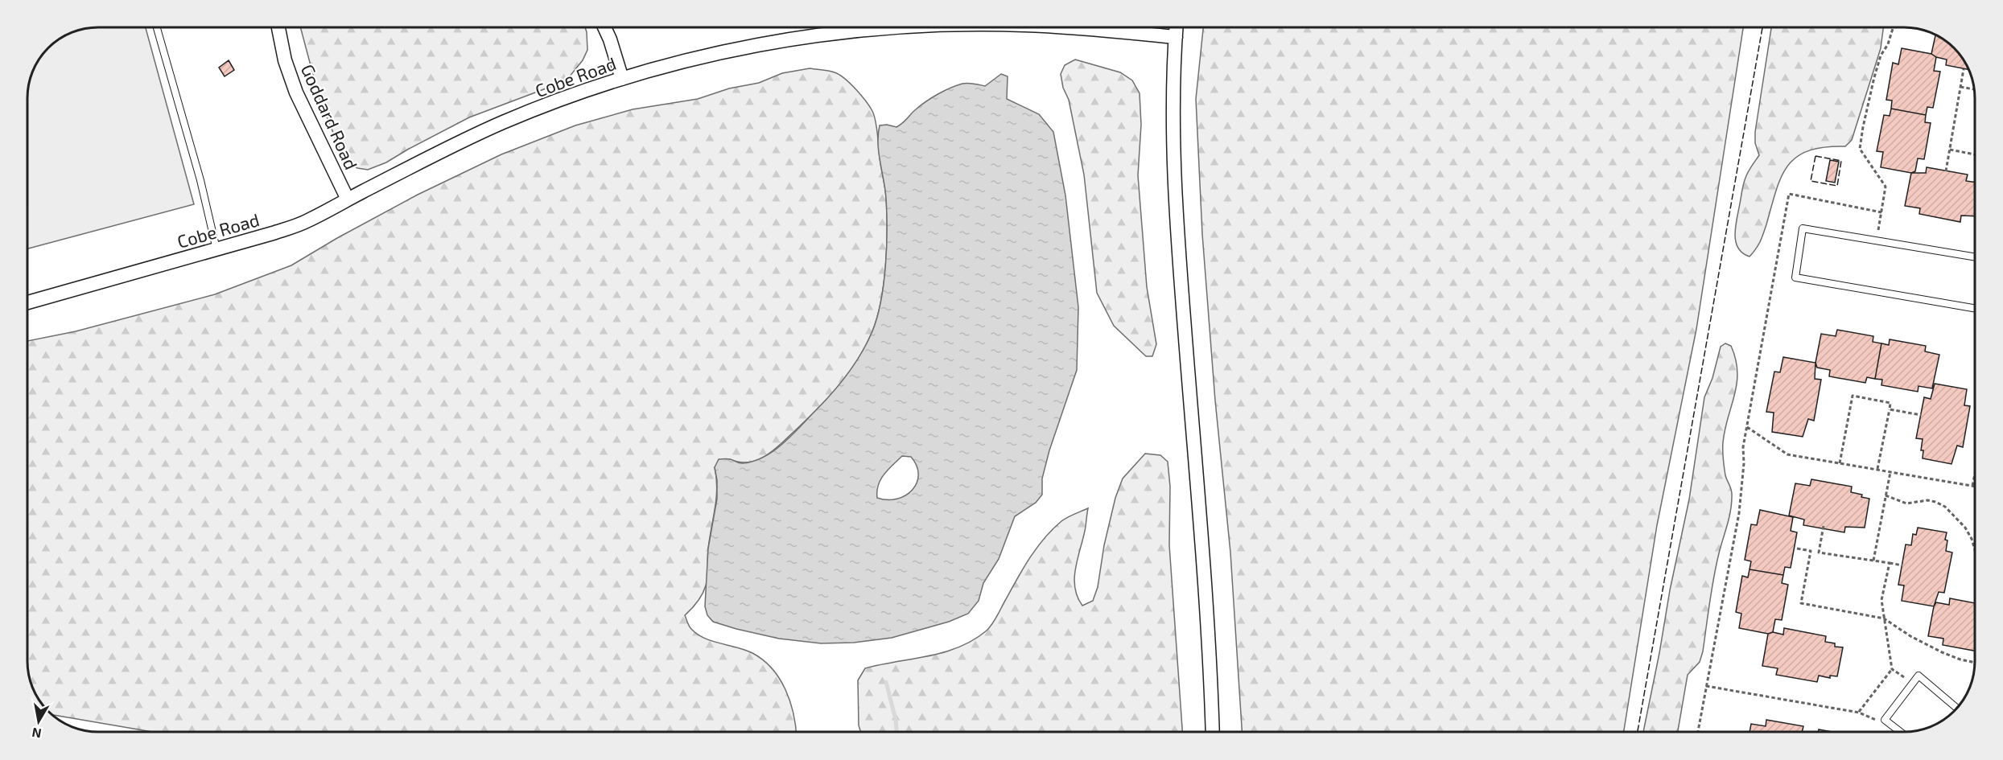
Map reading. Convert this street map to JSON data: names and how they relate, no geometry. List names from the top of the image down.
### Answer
{
  "streets": {
    "street": ["Cobe Road", "Goddard Road"]
  },
  "crossings": [
    ["Cobe Road", "Goddard Road"]
  ],
  "north": "bottom"
}
